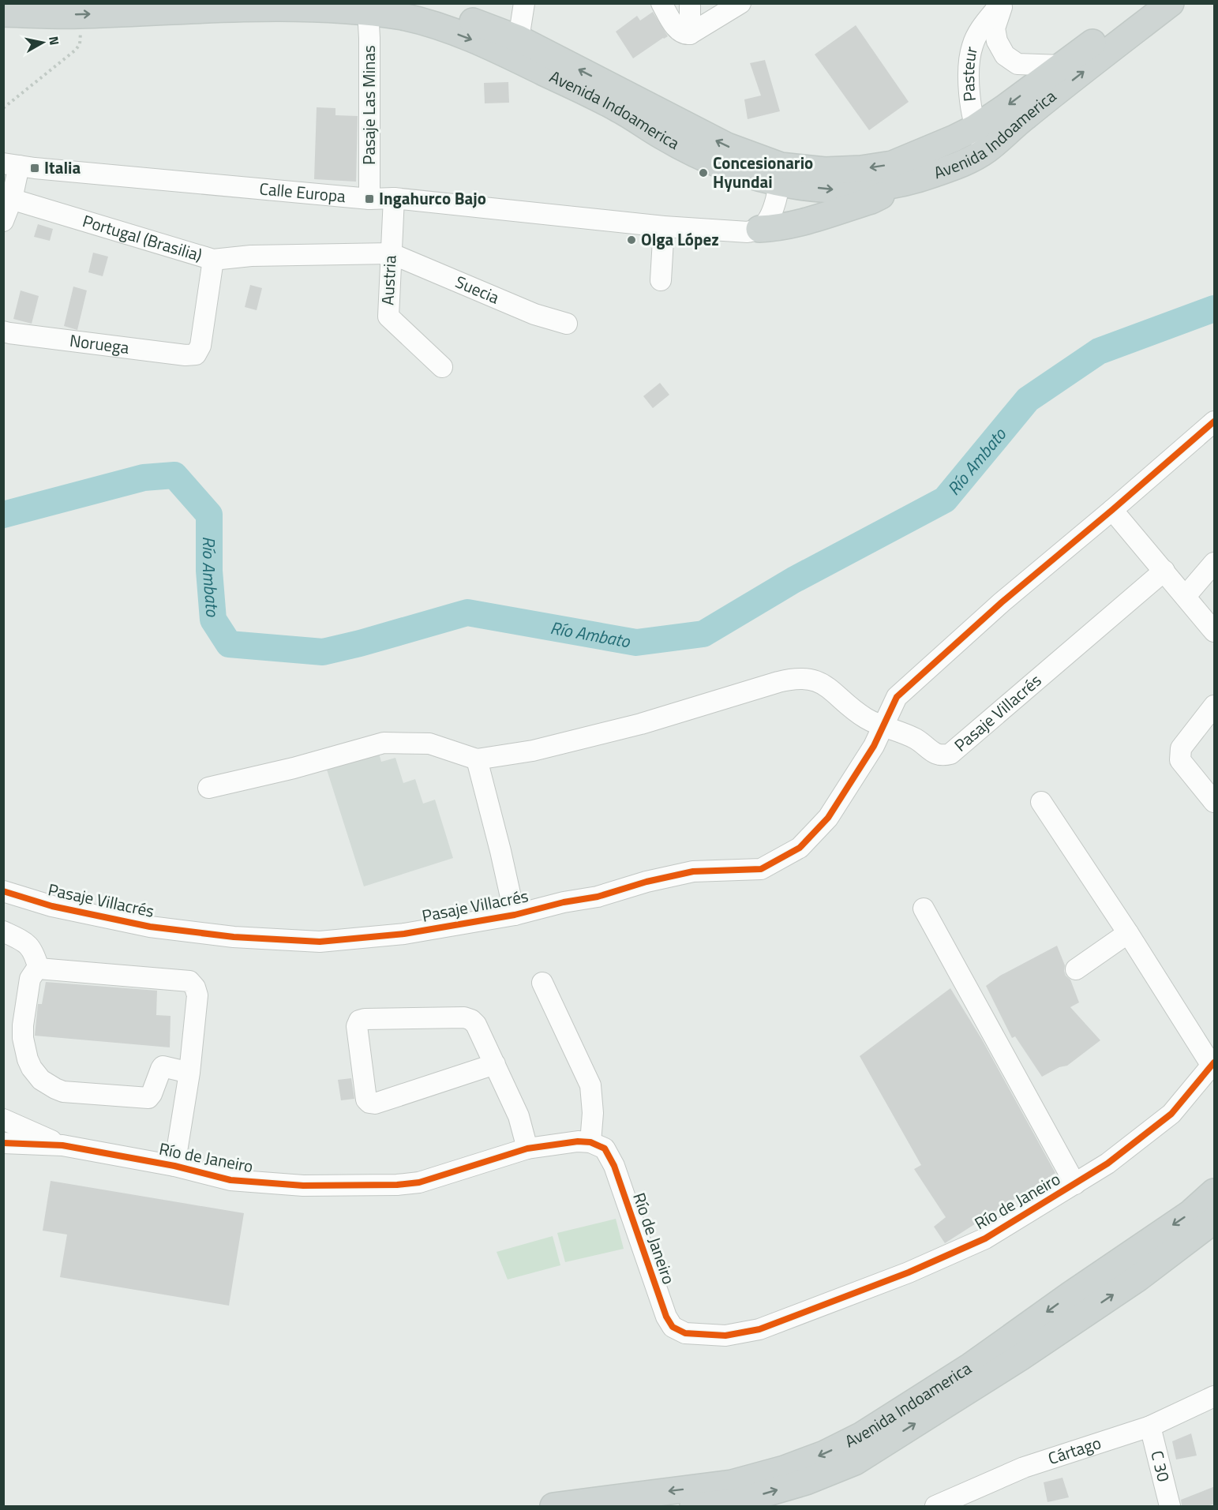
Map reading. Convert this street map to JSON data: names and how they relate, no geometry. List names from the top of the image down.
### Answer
{
  "streets": {
    "main road": ["Avenida Indoamerica"],
    "street": [
      "Pasteur",
      "Pasaje Las Minas",
      "Calle Europa",
      "Portugal (Brasilia)",
      "Austria",
      "Suecia",
      "Noruega",
      "Pasaje Villacrés",
      "Río de Janeiro",
      "Cártago",
      "C 30"
    ]
  },
  "crossings": [
    ["Pasteur", "Avenida Indoamerica"],
    ["Pasaje Las Minas", "Avenida Indoamerica"],
    ["Pasaje Las Minas", "Calle Europa"],
    ["Calle Europa", "Austria"],
    ["Portugal (Brasilia)", "Austria"],
    ["Portugal (Brasilia)", "Suecia"],
    ["Portugal (Brasilia)", "Noruega"],
    ["Austria", "Suecia"],
    ["Cártago", "C 30"]
  ],
  "water": ["Río Ambato"],
  "places": {
    "transit": ["Italia", "Ingahurco Bajo"],
    "other": ["Concesionario Hyundai", "Olga López"]
  },
  "north": "right"
}
